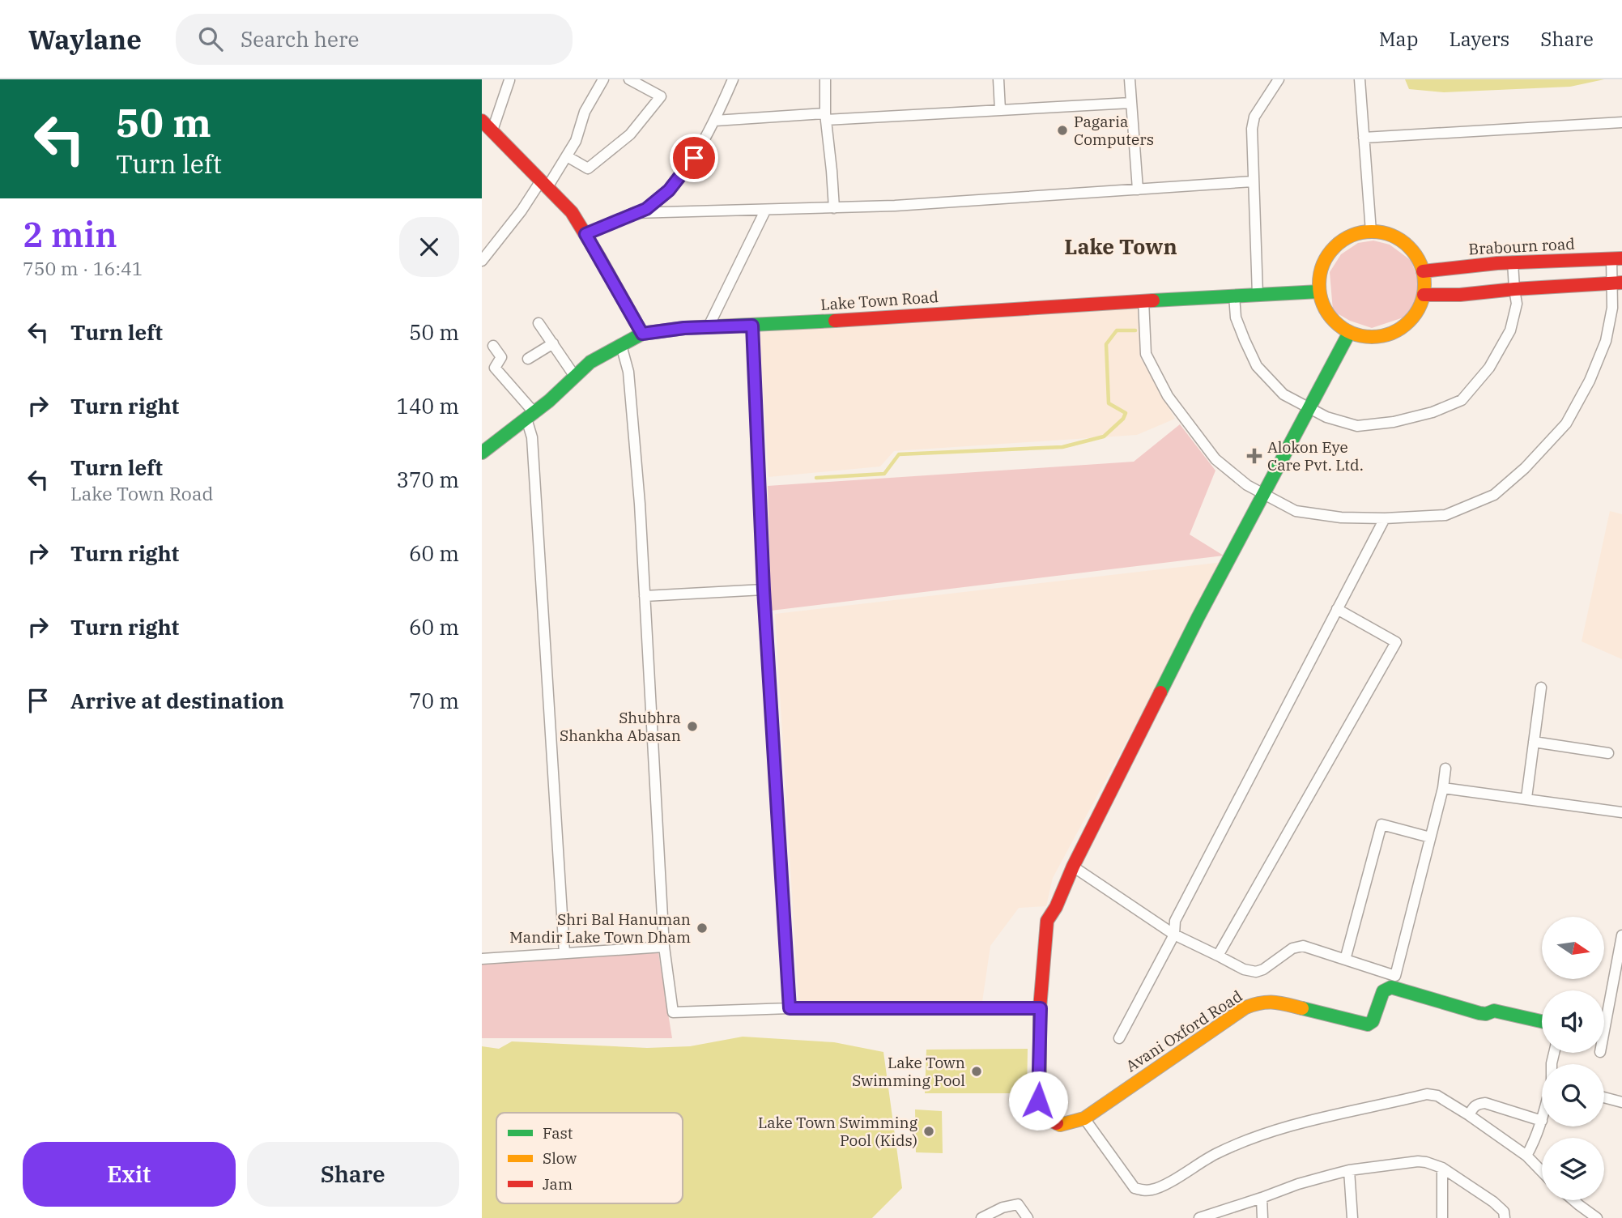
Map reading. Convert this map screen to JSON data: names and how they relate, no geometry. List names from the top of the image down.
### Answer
{
  "streets": {
    "street": ["Brabourn road", "Lake Town Road", "Avani Oxford Road"]
  },
  "crossings": [
    ["Brabourn road", "Lake Town Road"]
  ],
  "districts": ["Lake Town"],
  "places": {
    "other": [
      "Pagaria Computers",
      "Shubhra Shankha Abasan",
      "Shri Bal Hanuman Mandir Lake Town Dham",
      "Lake Town Swimming Pool",
      "Lake Town Swimming Pool (Kids)"
    ],
    "health": ["Alokon Eye Care Pvt. Ltd."]
  },
  "legend": ["Fast", "Slow", "Jam"],
  "north": "right",
  "page": {
    "header": "Waylane",
    "search": "Search here",
    "nav": ["Map", "Layers", "Share"],
    "turn": ["50 m", "Turn left"],
    "heading": ["2 min", "750 m · 16:41"],
    "list": [
      {
        "name": "Turn left",
        "value": "50 m"
      },
      {
        "name": "Turn right",
        "value": "140 m"
      },
      {
        "name": "Turn left",
        "note": "Lake Town Road",
        "value": "370 m"
      },
      {
        "name": "Turn right",
        "value": "60 m"
      },
      {
        "name": "Turn right",
        "value": "60 m"
      },
      {
        "name": "Arrive at destination",
        "value": "70 m"
      }
    ],
    "buttons": ["Exit", "Share"]
  }
}
